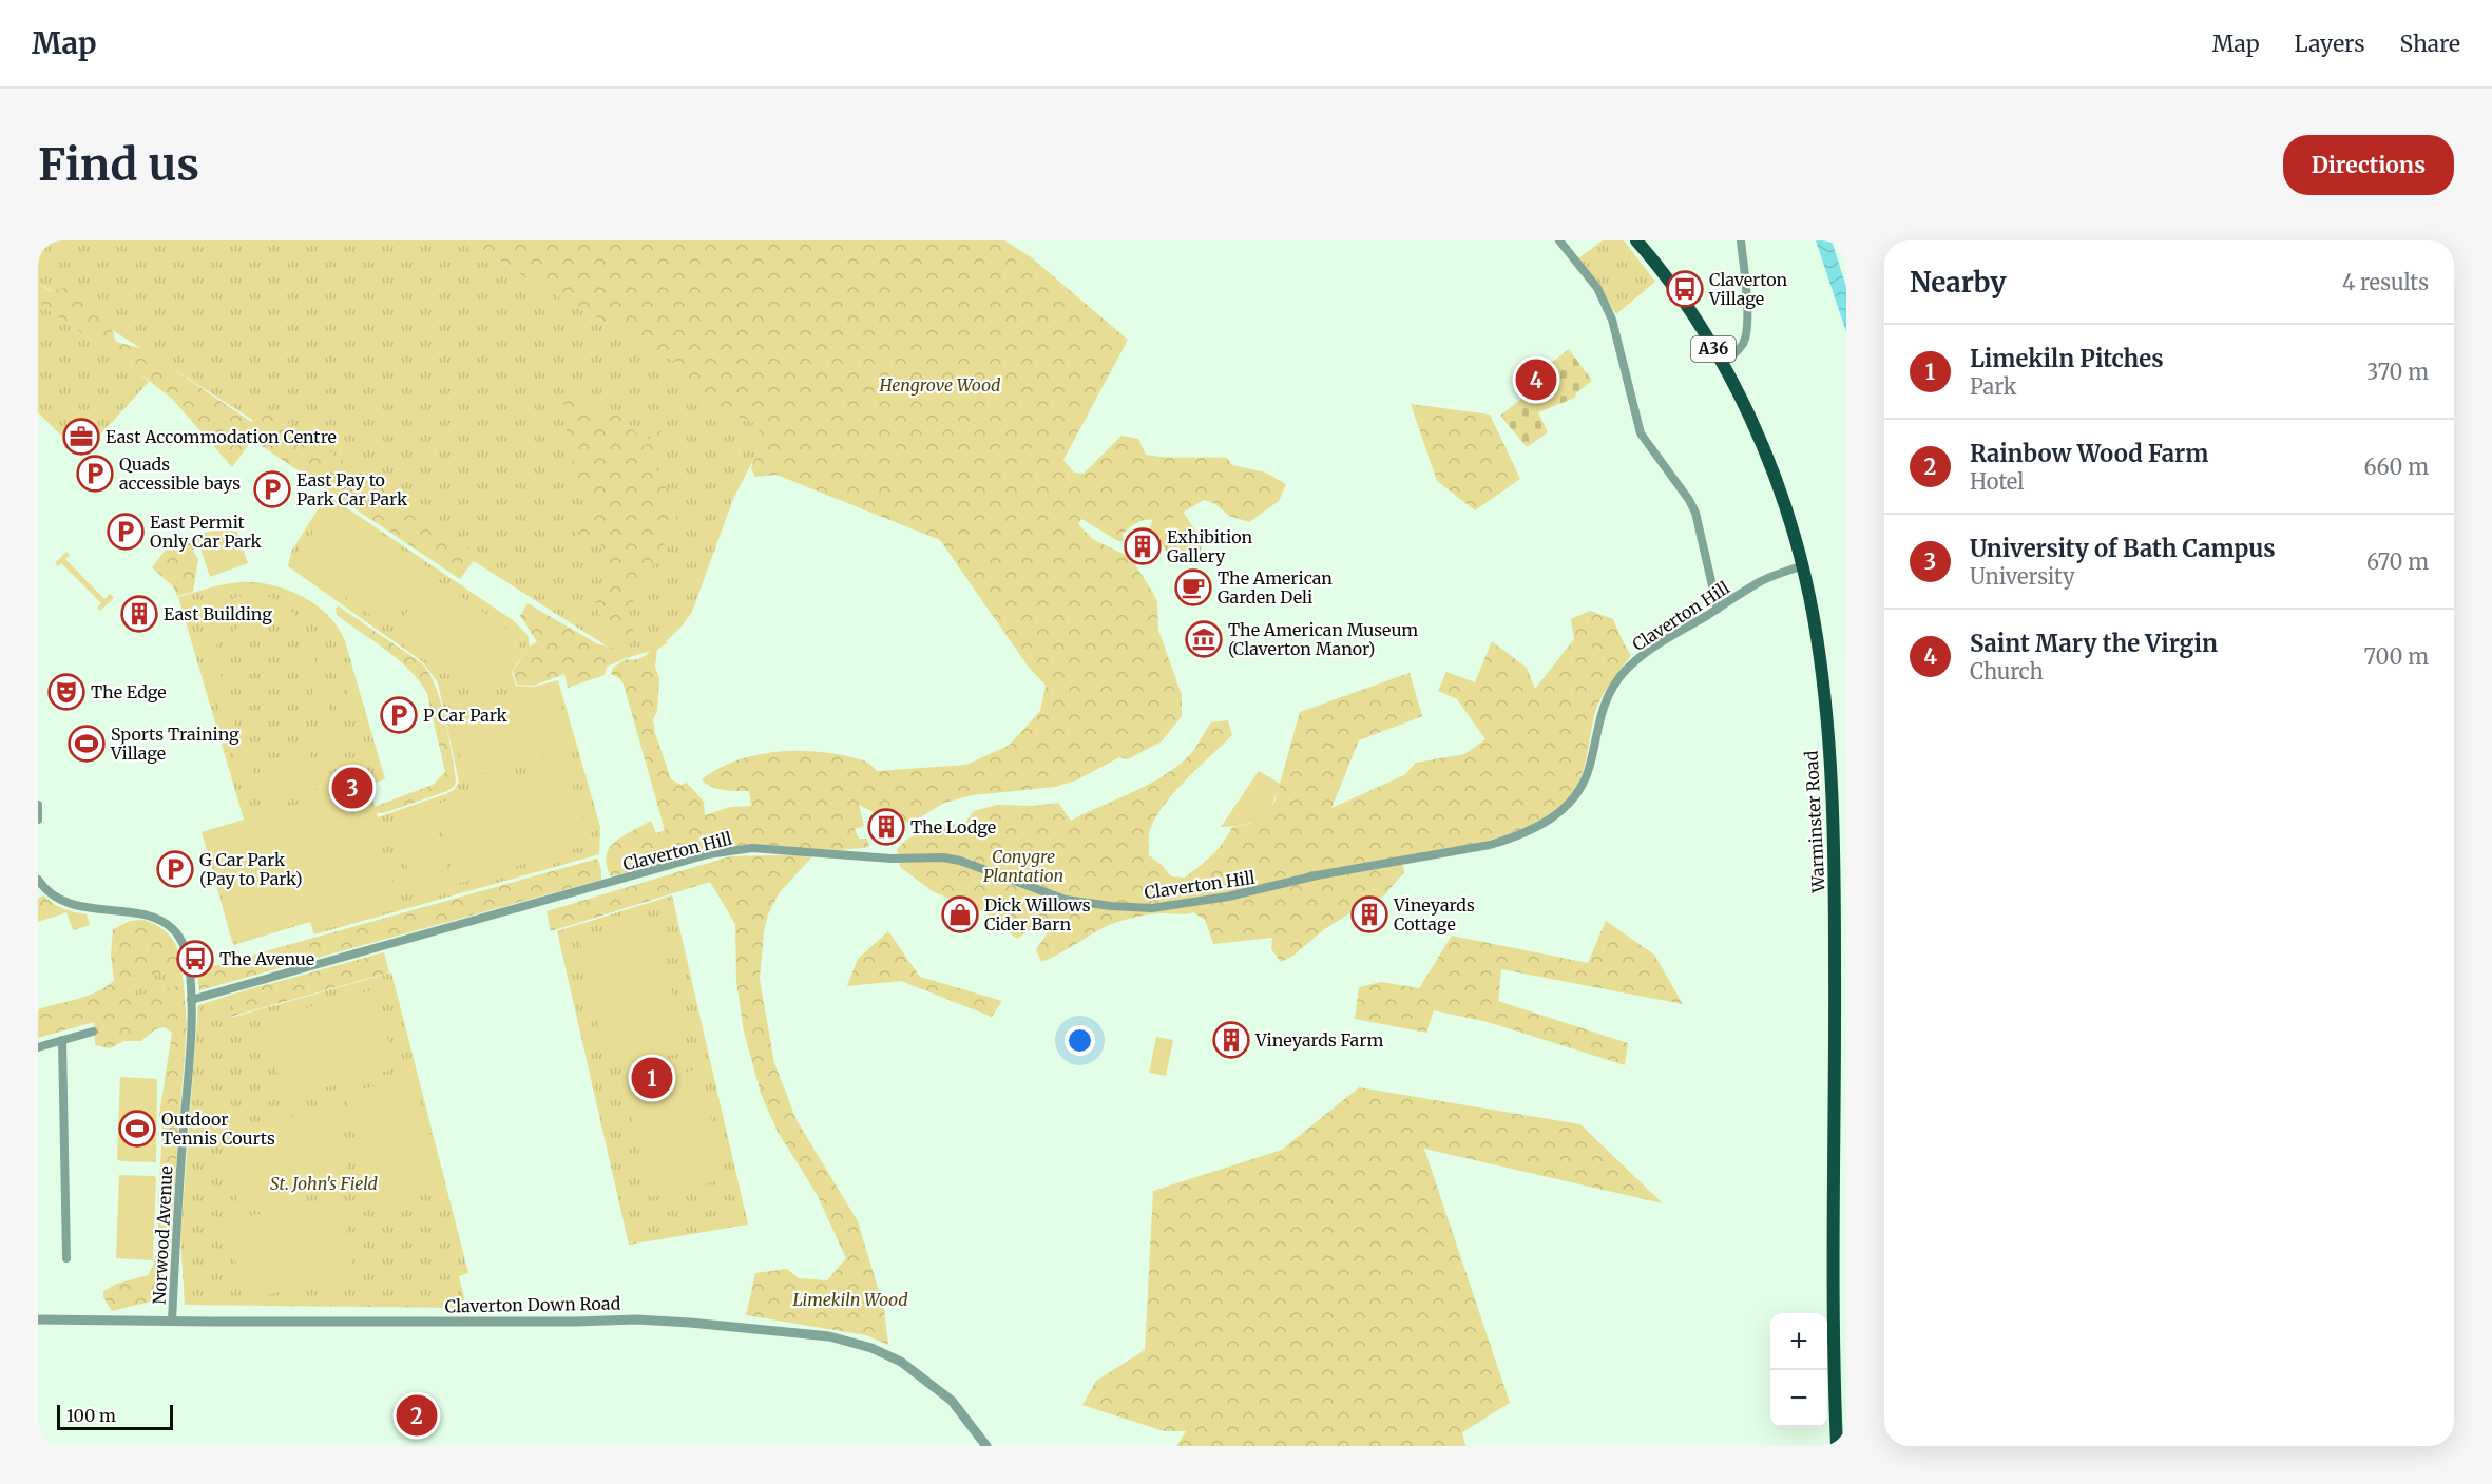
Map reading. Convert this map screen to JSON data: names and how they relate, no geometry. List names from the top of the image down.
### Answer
{
  "streets": {
    "highway": ["A36", "Warminster Road"],
    "street": ["Claverton Hill", "Norwood Avenue", "Claverton Down Road"]
  },
  "crossings": [
    ["Claverton Hill", "Warminster Road"],
    ["Claverton Hill", "Norwood Avenue"],
    ["Norwood Avenue", "Claverton Down Road"]
  ],
  "parks": [
    "Hengrove Wood",
    "Conygre Plantation",
    "St. John's Field",
    "Limekiln Wood"
  ],
  "places": {
    "bus stop": ["Claverton Village", "The Avenue"],
    "office": ["East Accommodation Centre"],
    "parking": [
      "Quads accessible bays",
      "East Pay to Park Car Park",
      "East Permit Only Car Park",
      "P Car Park",
      "G Car Park (Pay to Park)"
    ],
    "building": [
      "Exhibition Gallery",
      "East Building",
      "The Lodge",
      "Vineyards Cottage",
      "Vineyards Farm"
    ],
    "cafe": ["The American Garden Deli"],
    "museum": ["The American Museum (Claverton Manor)"],
    "theatre": ["The Edge"],
    "sports": ["Sports Training Village", "Outdoor Tennis Courts"],
    "shop": ["Dick Willows Cider Barn"]
  },
  "scale_bar": "100 m",
  "page": {
    "header": "Map",
    "nav": ["Map", "Layers", "Share"],
    "buttons": "Directions",
    "title": "Find us",
    "heading": ["Nearby", "4 results"],
    "list": [
      {
        "mark": "1",
        "name": "Limekiln Pitches",
        "note": "Park",
        "value": "370 m"
      },
      {
        "mark": "2",
        "name": "Rainbow Wood Farm",
        "note": "Hotel",
        "value": "660 m"
      },
      {
        "mark": "3",
        "name": "University of Bath Campus",
        "note": "University",
        "value": "670 m"
      },
      {
        "mark": "4",
        "name": "Saint Mary the Virgin",
        "note": "Church",
        "value": "700 m"
      }
    ],
    "pins": [
      "4",
      "3",
      "1",
      "2"
    ],
    "map_buttons": ["+", "−"],
    "scale": "100 m"
  }
}
